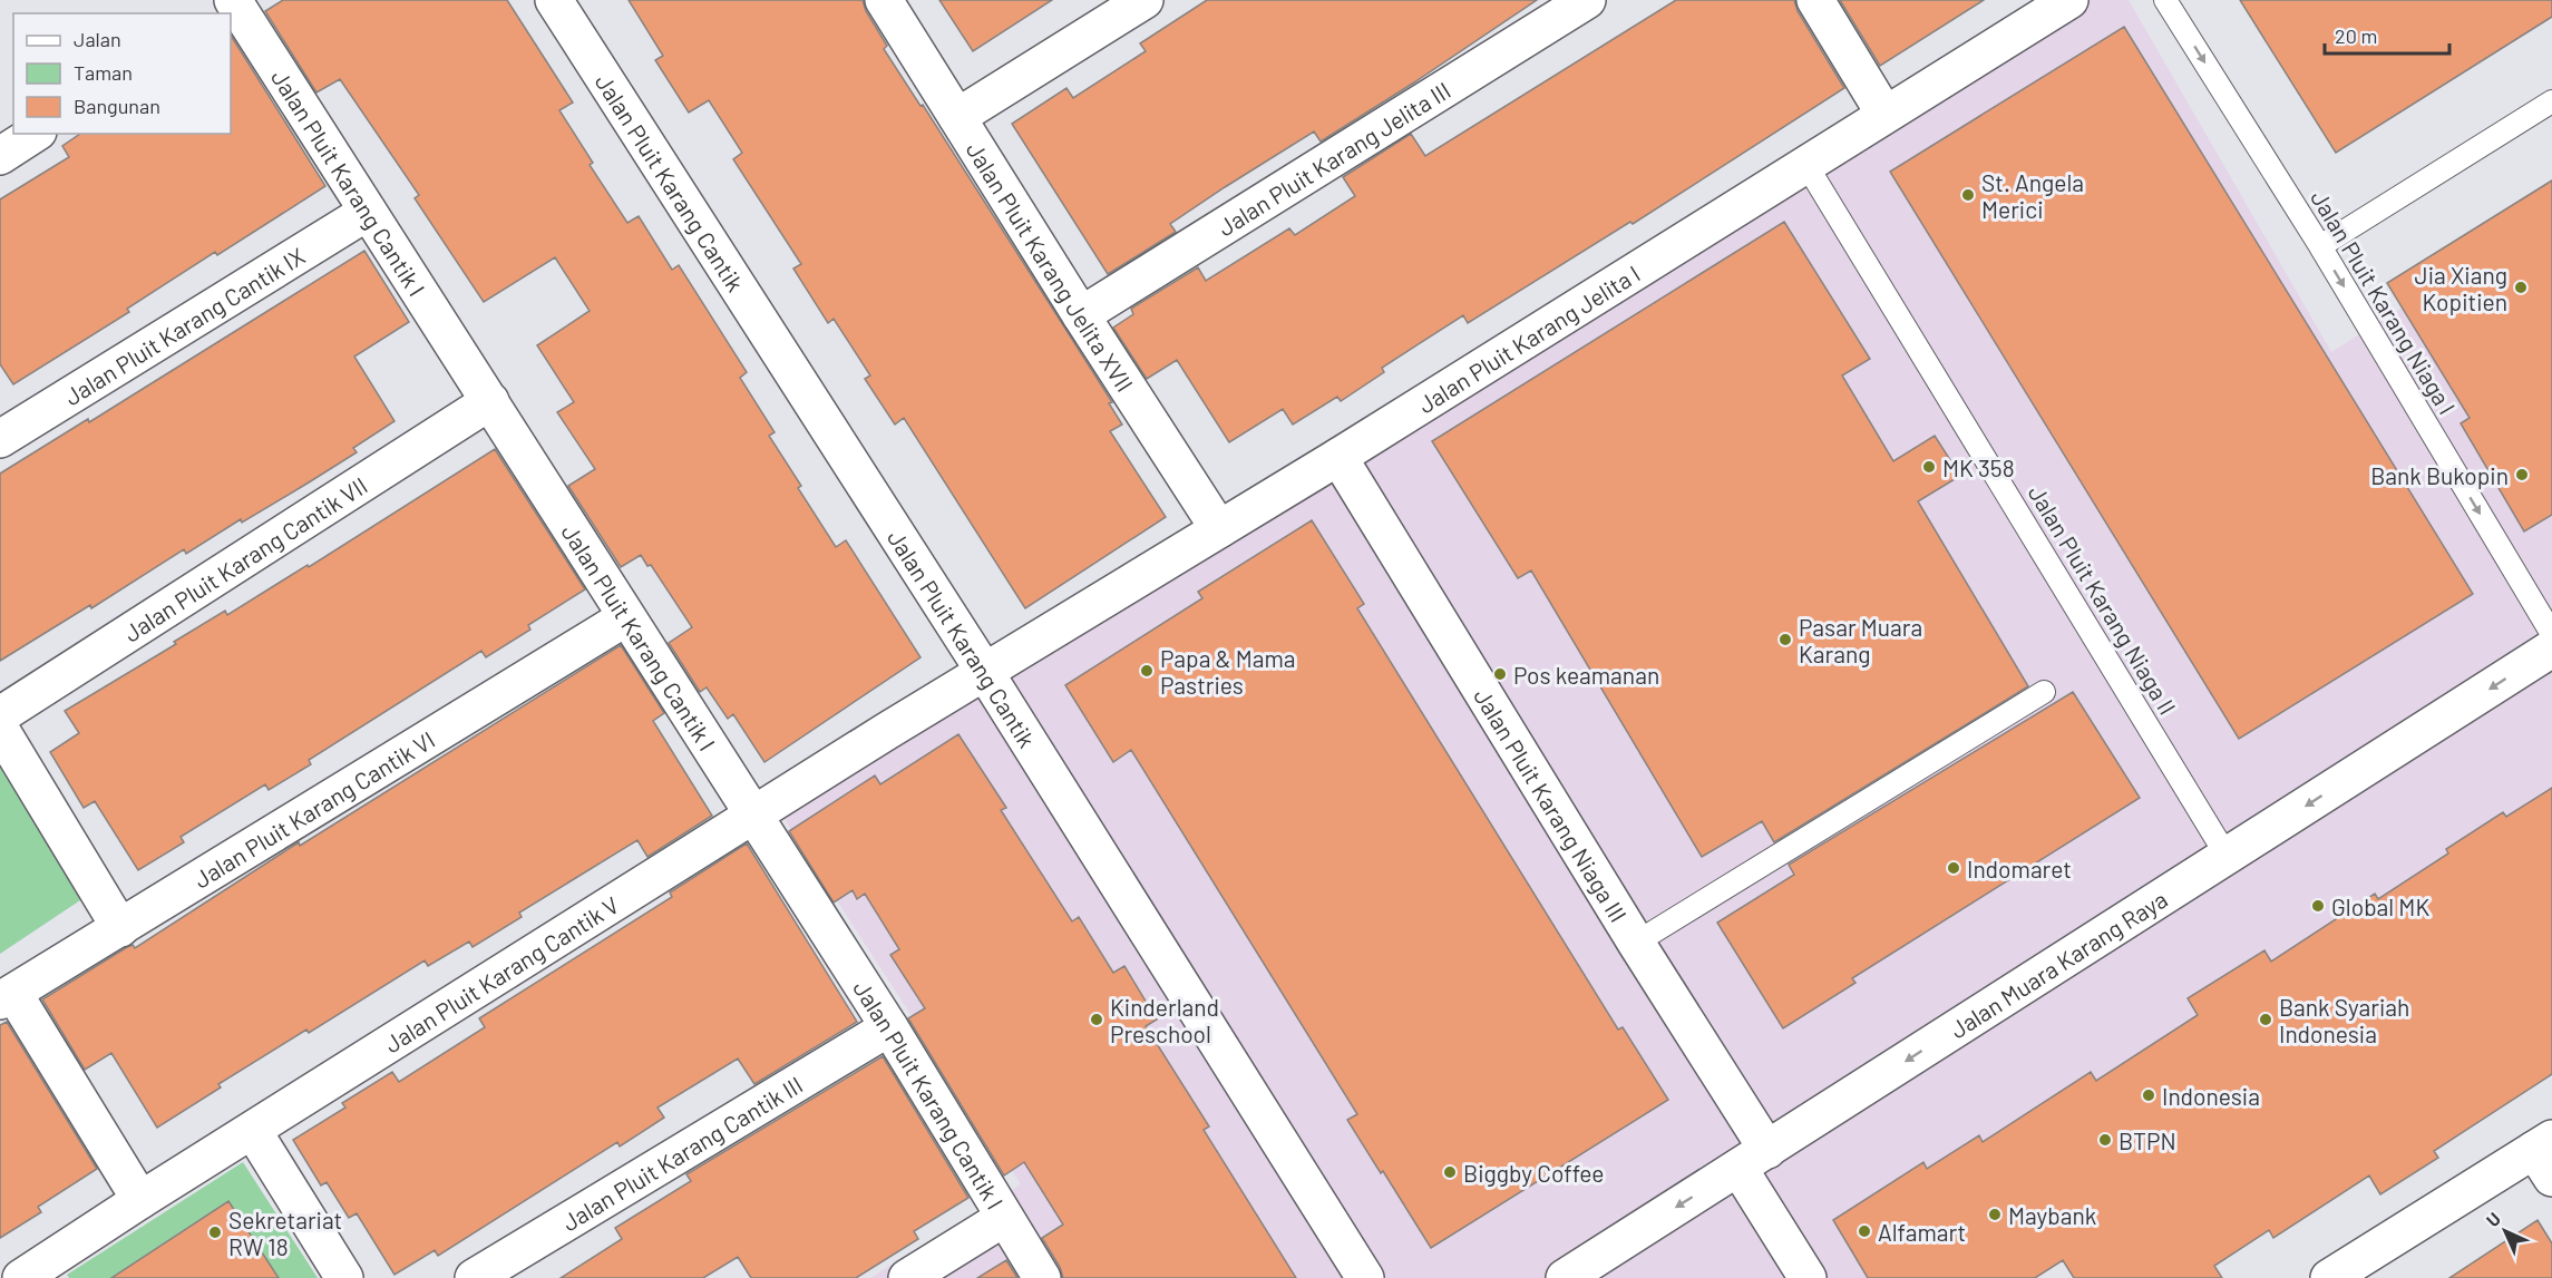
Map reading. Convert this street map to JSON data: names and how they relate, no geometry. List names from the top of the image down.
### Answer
{
  "streets": {
    "street": [
      "Jalan Pluit Karang Jelita III",
      "Jalan Pluit Karang Cantik I",
      "Jalan Pluit Karang Cantik",
      "Jalan Pluit Karang Jelita XVII",
      "Jalan Pluit Karang Cantik IX",
      "Jalan Pluit Karang Jelita I",
      "Jalan Pluit Karang Cantik VII",
      "Jalan Pluit Karang Niaga III",
      "Jalan Pluit Karang Cantik VI",
      "Jalan Muara Karang Raya",
      "Jalan Pluit Karang Cantik V",
      "Jalan Pluit Karang Cantik III"
    ],
    "lane": ["Jalan Pluit Karang Niaga I", "Jalan Pluit Karang Niaga II"]
  },
  "crossings": [
    ["Jalan Pluit Karang Jelita III", "Jalan Pluit Karang Jelita XVII"],
    ["Jalan Pluit Karang Cantik I", "Jalan Pluit Karang Cantik IX"],
    ["Jalan Pluit Karang Cantik I", "Jalan Pluit Karang Cantik VII"],
    ["Jalan Pluit Karang Cantik I", "Jalan Pluit Karang Cantik VI"],
    ["Jalan Pluit Karang Cantik I", "Jalan Pluit Karang Cantik V"],
    ["Jalan Pluit Karang Cantik I", "Jalan Pluit Karang Cantik III"],
    ["Jalan Pluit Karang Cantik", "Jalan Pluit Karang Jelita I"],
    ["Jalan Pluit Karang Cantik", "Jalan Pluit Karang Cantik V"],
    ["Jalan Pluit Karang Jelita XVII", "Jalan Pluit Karang Jelita I"],
    ["Jalan Pluit Karang Jelita I", "Jalan Pluit Karang Niaga II"],
    ["Jalan Pluit Karang Jelita I", "Jalan Pluit Karang Niaga III"],
    ["Jalan Pluit Karang Jelita I", "Jalan Pluit Karang Cantik V"],
    ["Jalan Pluit Karang Niaga II", "Jalan Muara Karang Raya"],
    ["Jalan Pluit Karang Niaga III", "Jalan Muara Karang Raya"]
  ],
  "one_way": ["Jalan Pluit Karang Niaga I", "Jalan Muara Karang Raya"],
  "places": [
    "St. Angela Merici",
    "Jia Xiang Kopitien",
    "MK 358",
    "Bank Bukopin",
    "Pasar Muara Karang",
    "Papa & Mama Pastries",
    "Pos keamanan",
    "Indomaret",
    "Global MK",
    "Kinderland Preschool",
    "Bank Syariah Indonesia",
    "Indonesia",
    "BTPN",
    "Biggby Coffee",
    "Maybank",
    "Alfamart",
    "Sekretariat RW 18"
  ],
  "legend": ["Jalan", "Taman", "Bangunan"],
  "scale_bar": "20 m",
  "north": "top left"
}
